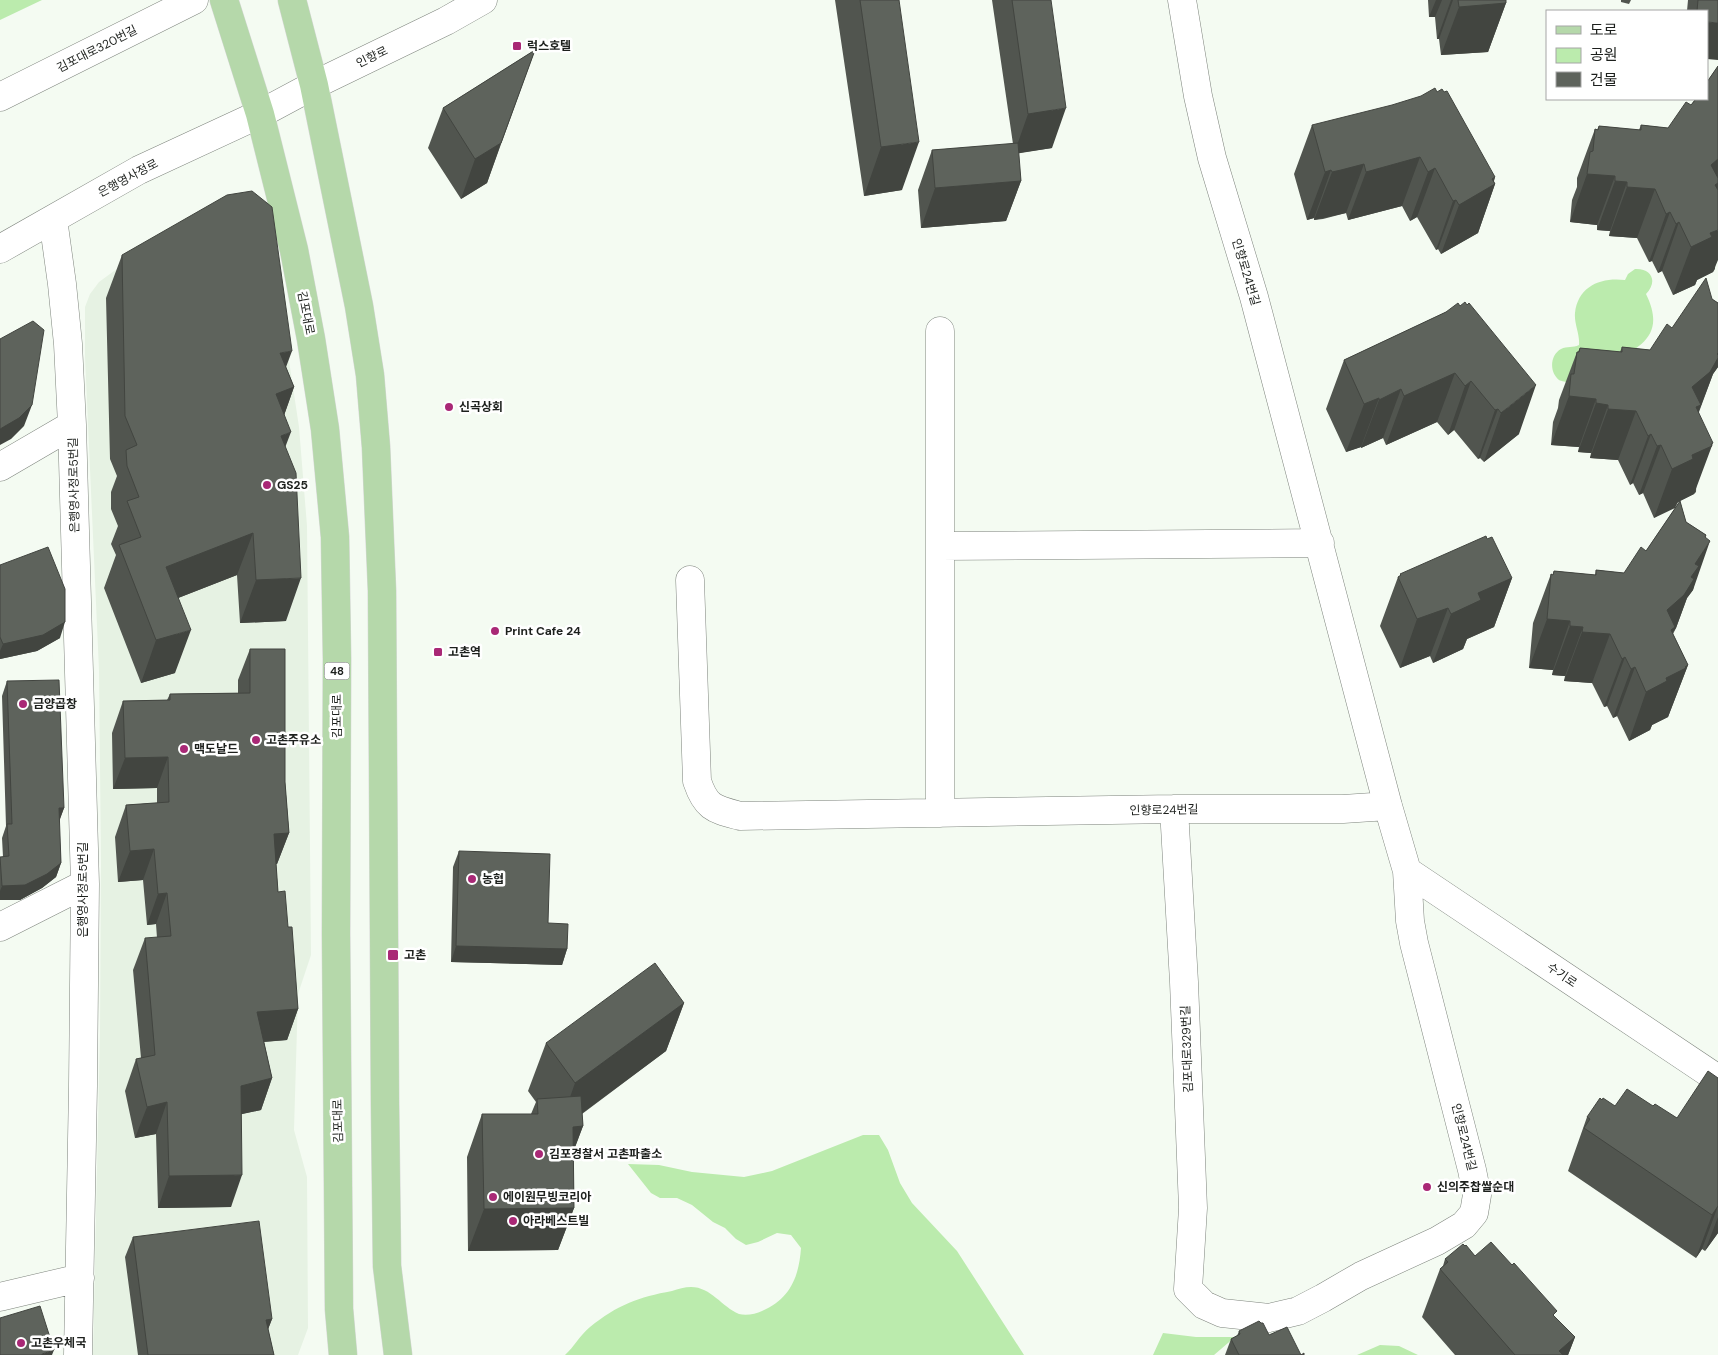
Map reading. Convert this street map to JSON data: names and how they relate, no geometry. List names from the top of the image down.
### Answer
{
  "streets": {
    "main road": ["김포대로", "48"],
    "street": [
      "김포대로320번길",
      "인향로",
      "은행영사정로",
      "인향로24번길",
      "은행영사정로5번길",
      "수기로",
      "김포대로329번길"
    ]
  },
  "crossings": [
    ["인향로", "은행영사정로"],
    ["인향로", "김포대로"],
    ["은행영사정로", "김포대로"],
    ["은행영사정로", "은행영사정로5번길"],
    ["인향로24번길", "수기로"],
    ["인향로24번길", "김포대로329번길"]
  ],
  "places": {
    "transit": ["럭스호텔", "고촌역", "고촌"],
    "other": [
      "신곡상회",
      "GS25",
      "Print Cafe 24",
      "금양곱창",
      "고촌주유소",
      "맥도날드",
      "농협",
      "김포경찰서 고촌파출소",
      "신의주찹쌀순대",
      "에이원무빙코리아",
      "아라베스트빌",
      "고촌우체국"
    ]
  },
  "legend": ["도로", "공원", "건물"]
}
